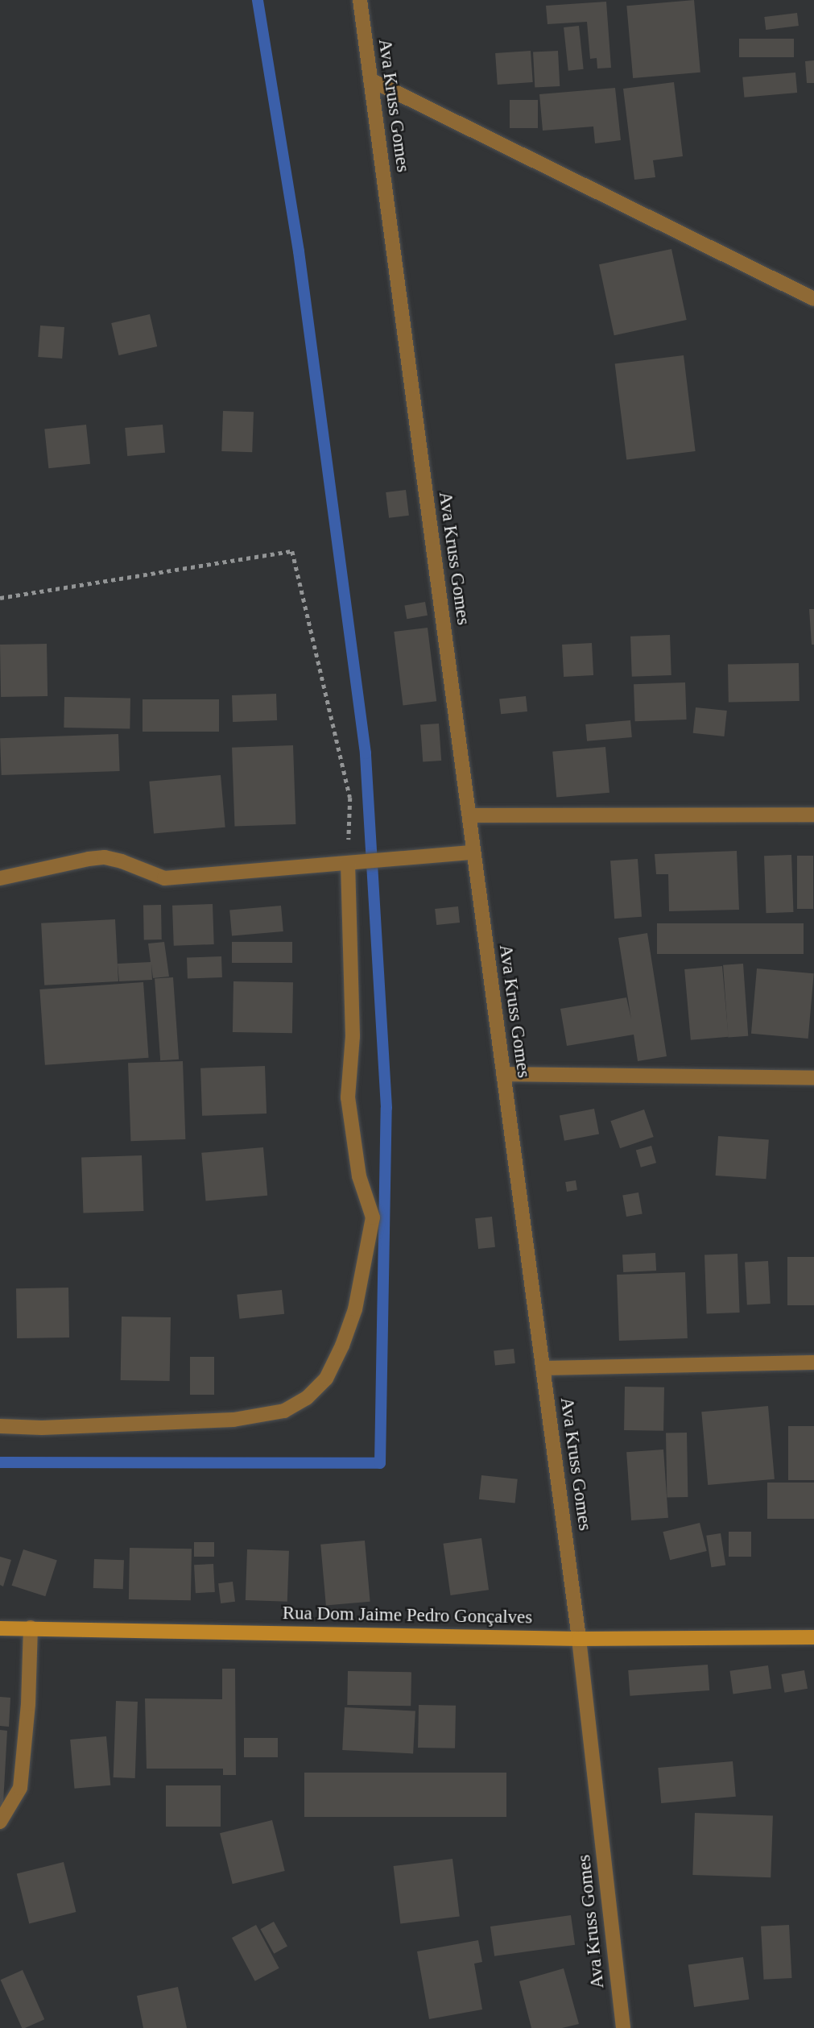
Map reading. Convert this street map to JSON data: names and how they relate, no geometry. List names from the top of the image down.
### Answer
{
  "streets": {
    "main road": ["Rua Dom Jaime Pedro Gonçalves"],
    "street": ["Ava Kruss Gomes"]
  },
  "crossings": [
    ["Ava Kruss Gomes", "Rua Dom Jaime Pedro Gonçalves"]
  ]
}
